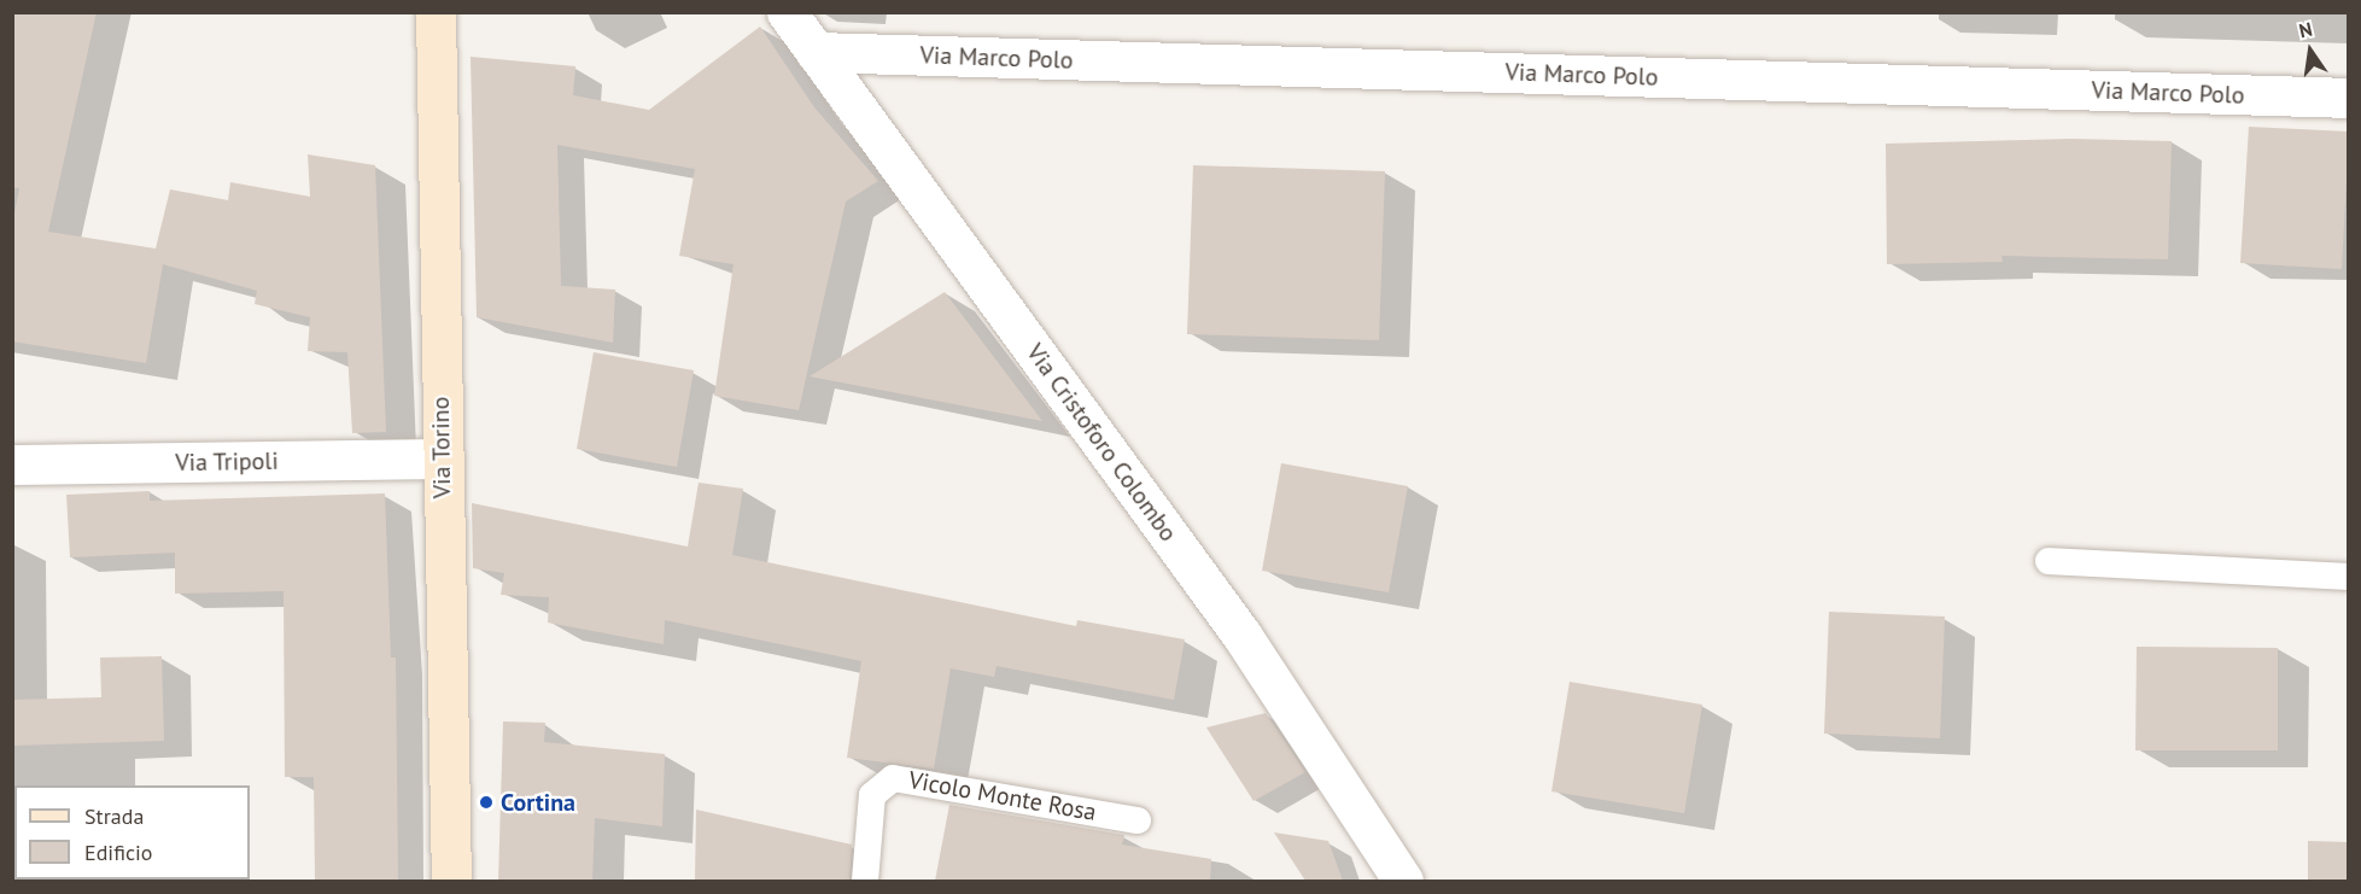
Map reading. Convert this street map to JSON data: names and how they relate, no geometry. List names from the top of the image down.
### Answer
{
  "streets": {
    "street": [
      "Via Marco Polo",
      "Via Cristoforo Colombo",
      "Via Torino",
      "Via Tripoli"
    ],
    "lane": ["Vicolo Monte Rosa"]
  },
  "crossings": [
    ["Via Marco Polo", "Via Cristoforo Colombo"],
    ["Via Torino", "Via Tripoli"]
  ],
  "places": ["Cortina"],
  "legend": ["Strada", "Edificio"],
  "north": "top"
}
